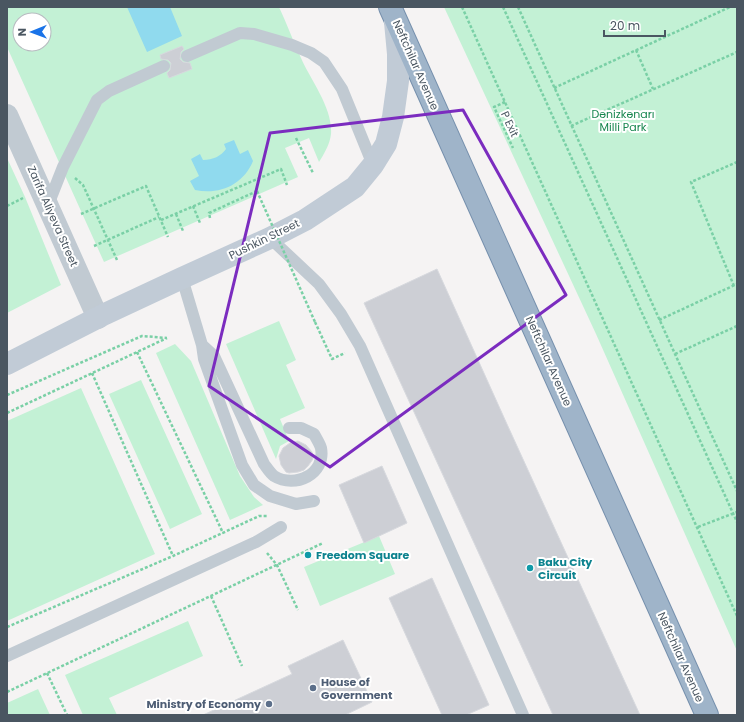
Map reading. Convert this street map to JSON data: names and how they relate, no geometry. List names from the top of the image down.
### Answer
{
  "streets": {
    "highway": ["Neftchilar Avenue"],
    "main road": ["Pushkin Street"],
    "street": ["Zarifa Aliyeva Street"],
    "path": ["P Exit"]
  },
  "crossings": [
    ["Neftchilar Avenue", "Pushkin Street"],
    ["Zarifa Aliyeva Street", "Pushkin Street"]
  ],
  "parks": ["Dənizkənarı Milli Park"],
  "places": [
    "Freedom Square",
    "Baku City Circuit",
    "House of Government",
    "Ministry of Economy"
  ],
  "scale_bar": "20 m",
  "north": "left"
}
